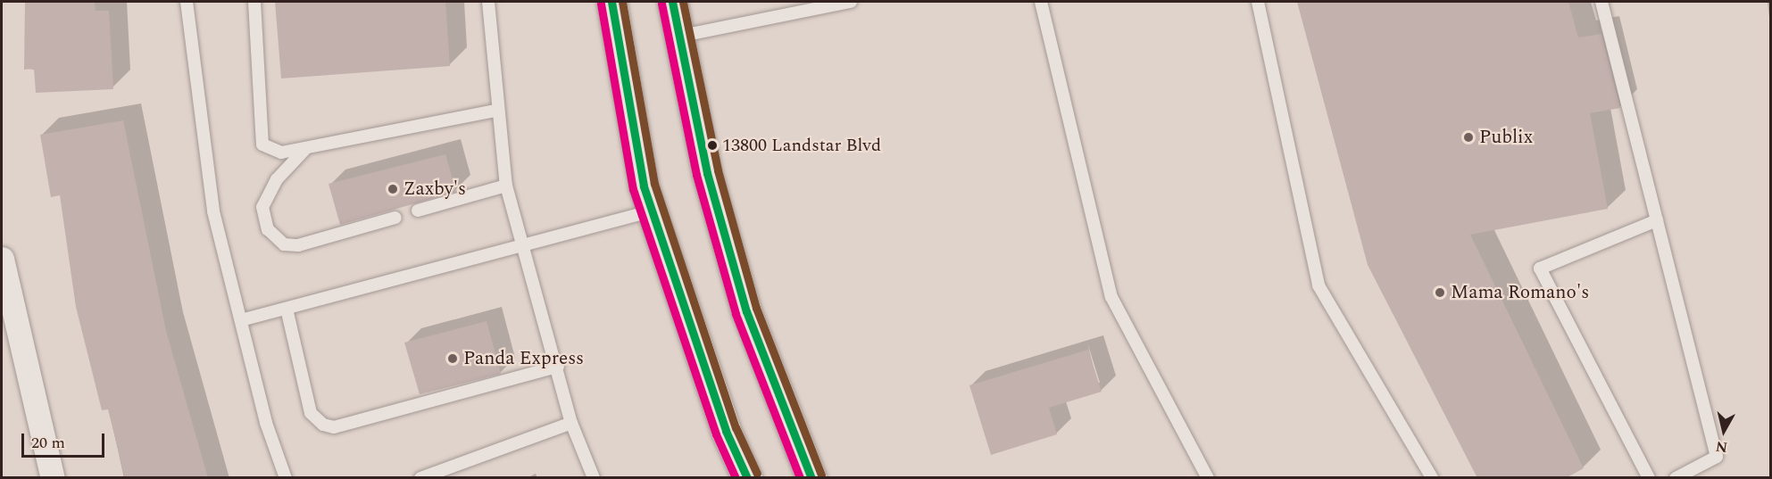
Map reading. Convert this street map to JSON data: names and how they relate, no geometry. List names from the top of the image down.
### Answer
{
  "places": [
    "Publix",
    "13800 Landstar Blvd",
    "Zaxby's",
    "Mama Romano's",
    "Panda Express"
  ],
  "scale_bar": "20 m",
  "north": "bottom"
}
